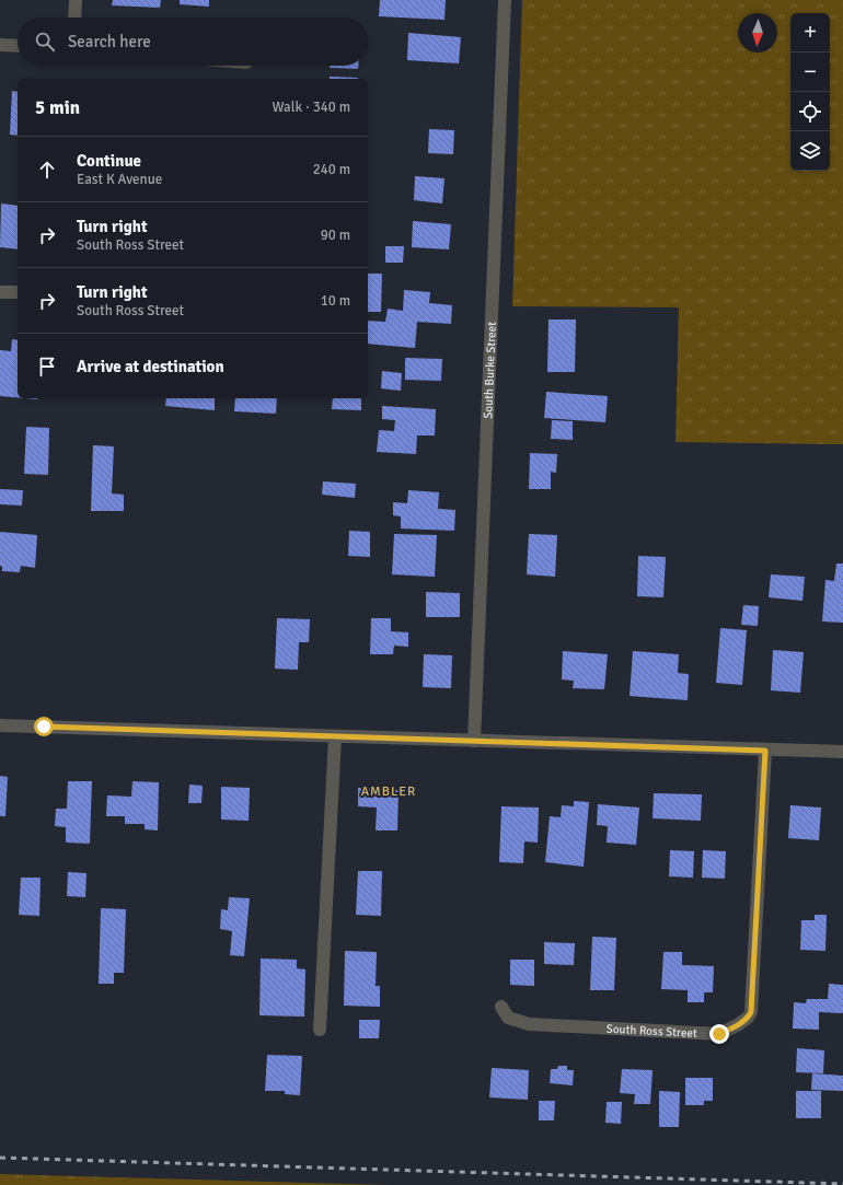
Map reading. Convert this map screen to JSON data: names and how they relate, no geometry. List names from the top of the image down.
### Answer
{
  "streets": {
    "street": ["South Burke Street", "South Ross Street"]
  },
  "districts": ["AMBLER"],
  "north": "bottom",
  "page": {
    "map_buttons": ["+", "−"],
    "search": "Search here",
    "heading": ["5 min", "Walk · 340 m"],
    "list": [
      ["Continue", "East K Avenue", "240 m"],
      ["Turn right", "South Ross Street", "90 m"],
      ["Turn right", "South Ross Street", "10 m"],
      "Arrive at destination"
    ]
  }
}
